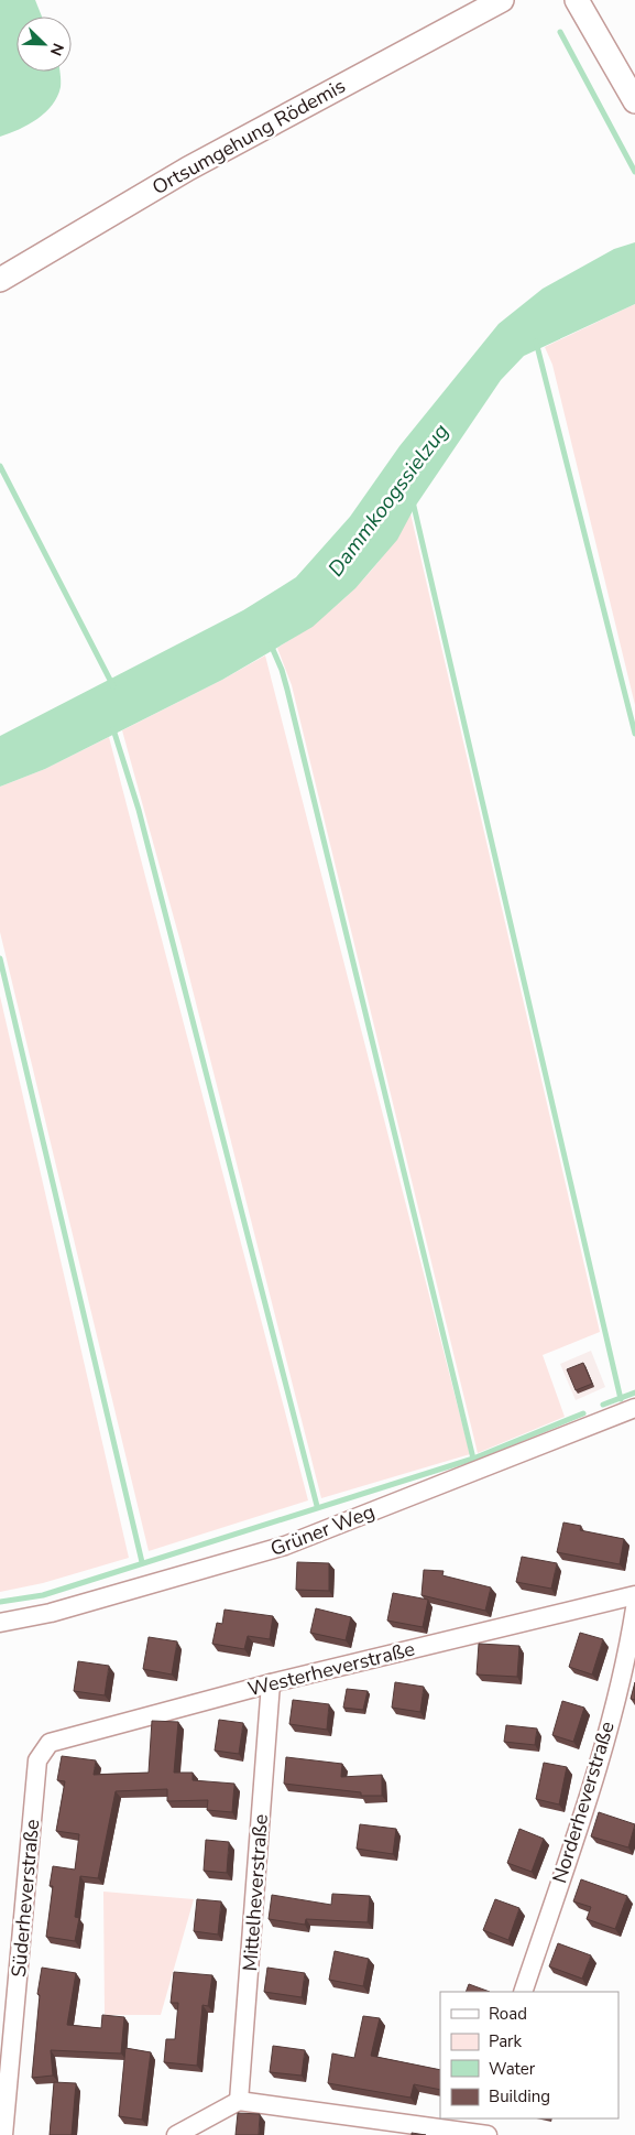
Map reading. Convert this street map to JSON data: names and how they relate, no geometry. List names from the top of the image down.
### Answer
{
  "streets": {
    "main road": ["Ortsumgehung Rödemis"],
    "street": [
      "Grüner Weg",
      "Westerheverstraße",
      "Norderheverstraße",
      "Mittelheverstraße",
      "Süderheverstraße"
    ]
  },
  "crossings": [
    ["Westerheverstraße", "Mittelheverstraße"],
    ["Westerheverstraße", "Süderheverstraße"]
  ],
  "water": ["Dammkoogssielzug"],
  "legend": [
    "Road",
    "Park",
    "Water",
    "Building"
  ],
  "north": "bottom right"
}
